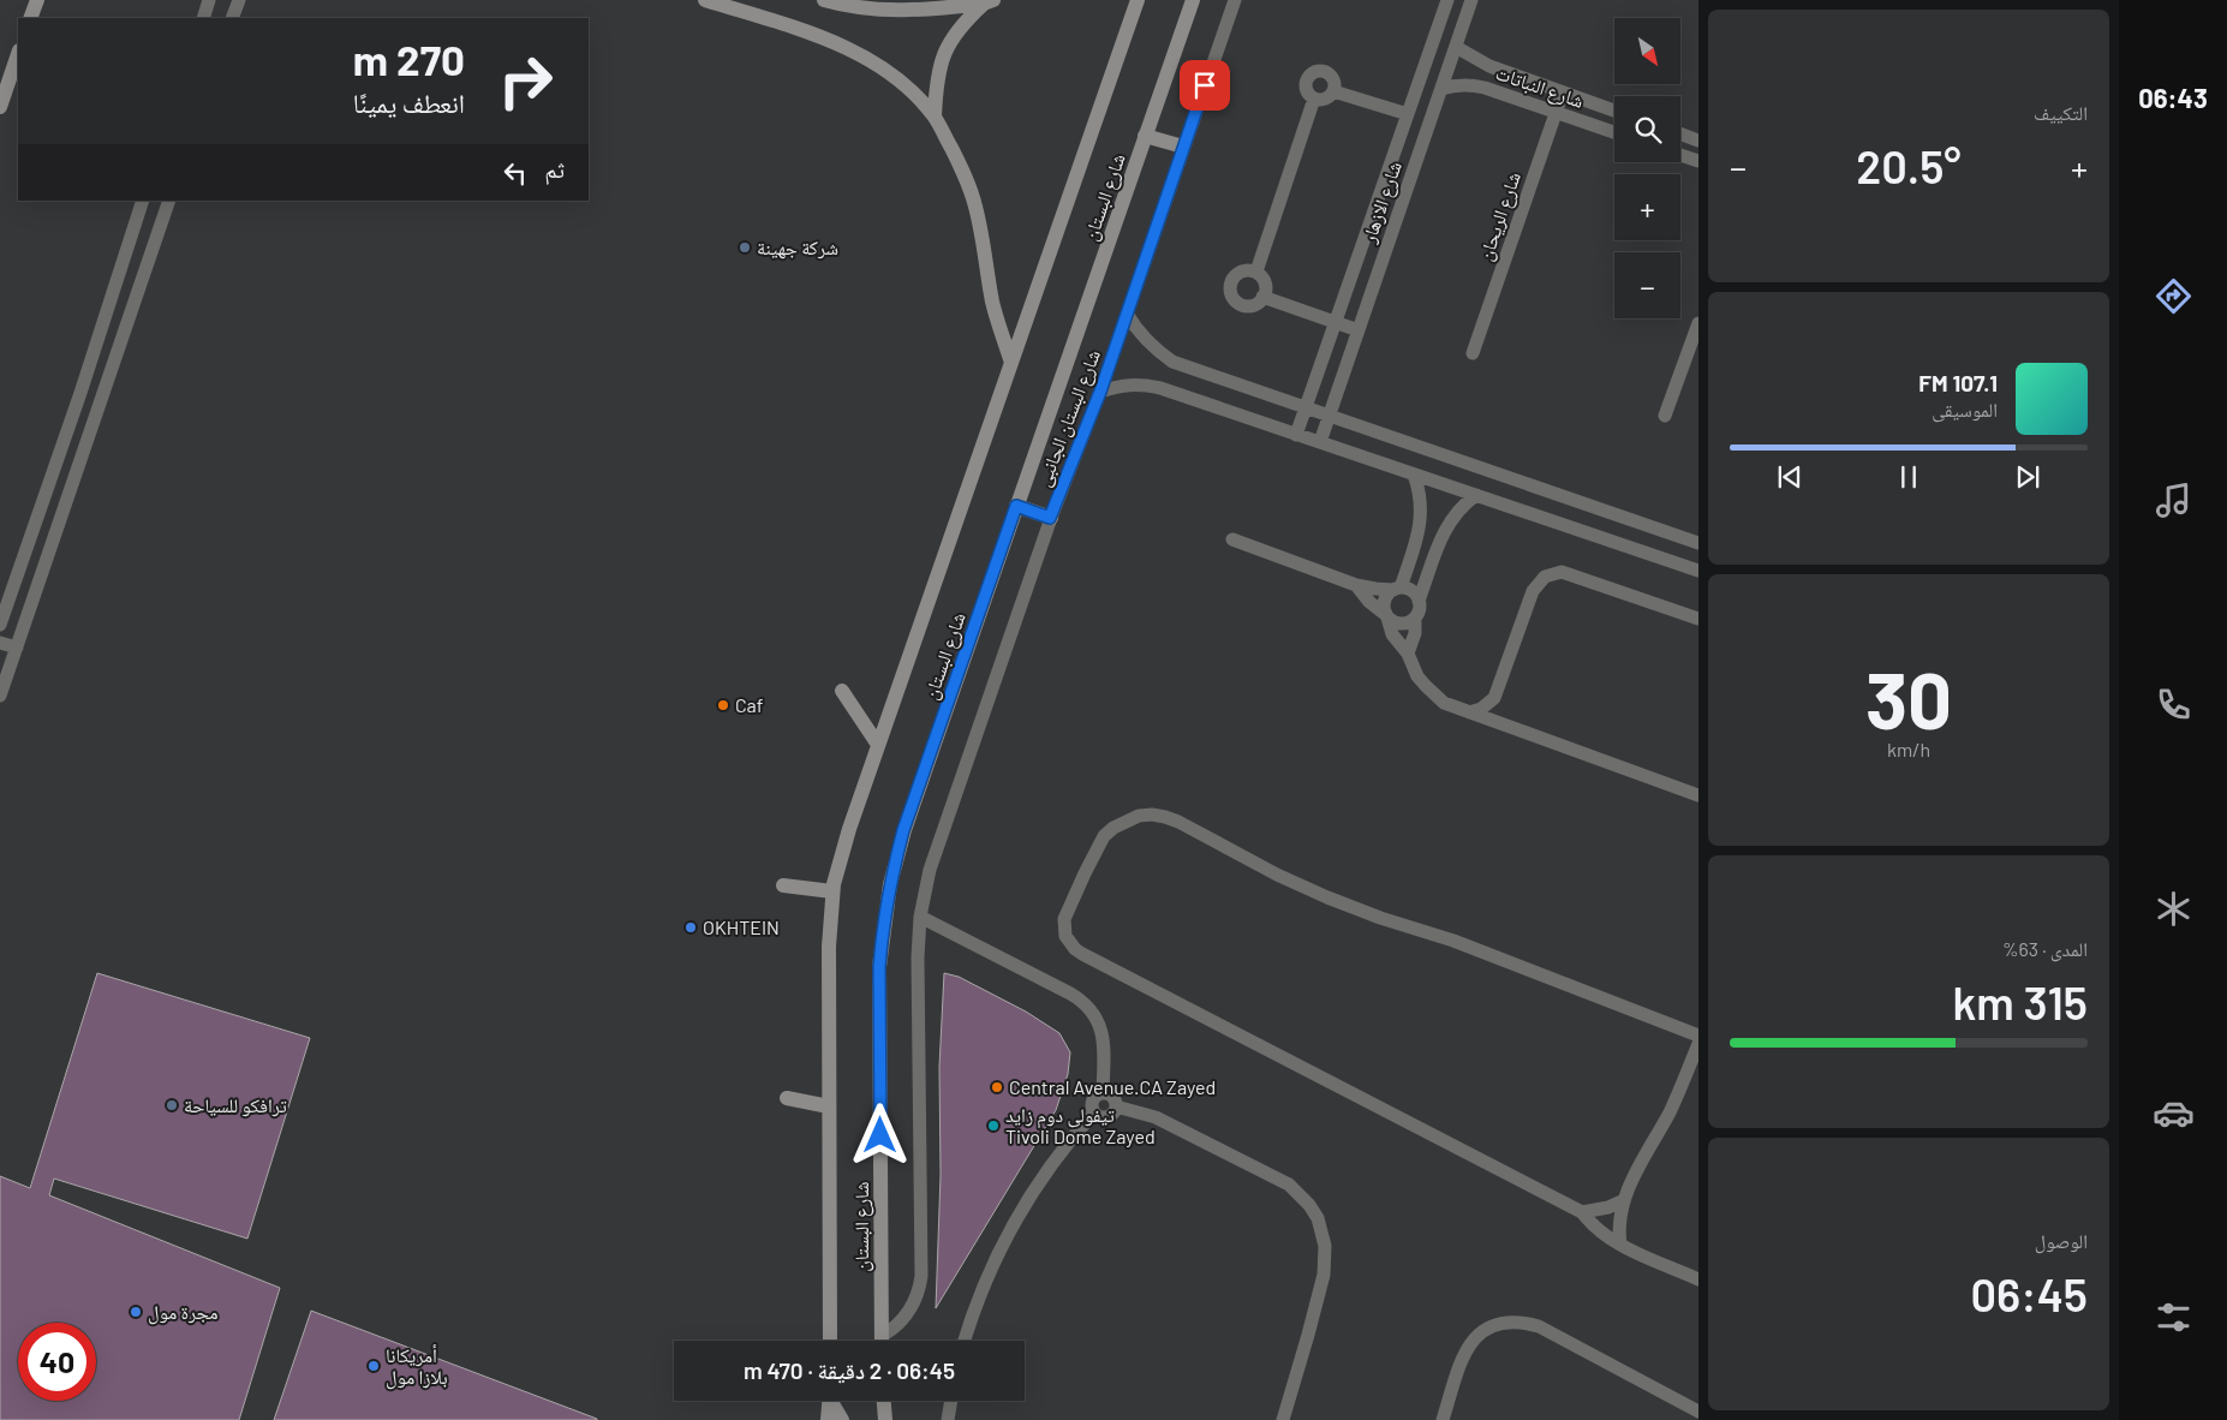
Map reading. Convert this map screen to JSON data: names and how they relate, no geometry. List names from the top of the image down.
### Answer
{
  "streets": {
    "street": [
      "شارع النباتات",
      "شارع البستان",
      "شارع الازهار",
      "شارع الريحان",
      "شارع البستان الجانبى"
    ]
  },
  "crossings": [
    ["شارع النباتات", "شارع الازهار"],
    ["شارع النباتات", "شارع الريحان"],
    ["شارع البستان", "شارع البستان الجانبى"]
  ],
  "places": [
    "شركة جهينة",
    "Caf",
    "OKHTEIN",
    "Central Avenue.CA Zayed",
    "ترافكو للسياحة",
    "تيفولى دوم زايد Tivoli Dome Zayed",
    "مجرة مول",
    "أمريكانا بلازا مول"
  ],
  "north": "bottom right",
  "page": {
    "tabs": "06:43",
    "tile": [
      "التكييف",
      ["30", "km/h"],
      ["المدى · 63%", "315 km"],
      ["الوصول", "06:45"]
    ],
    "map_buttons": ["+", "−"],
    "turn": ["270 m", "انعطف يمينًا"],
    "heat": ["−", "20.5°", "+"],
    "then": "ثم",
    "song": ["107.1 FM", "الموسيقى"],
    "limit": "40",
    "trip": "06:45 · 2 دقيقة · 470 m"
  }
}
